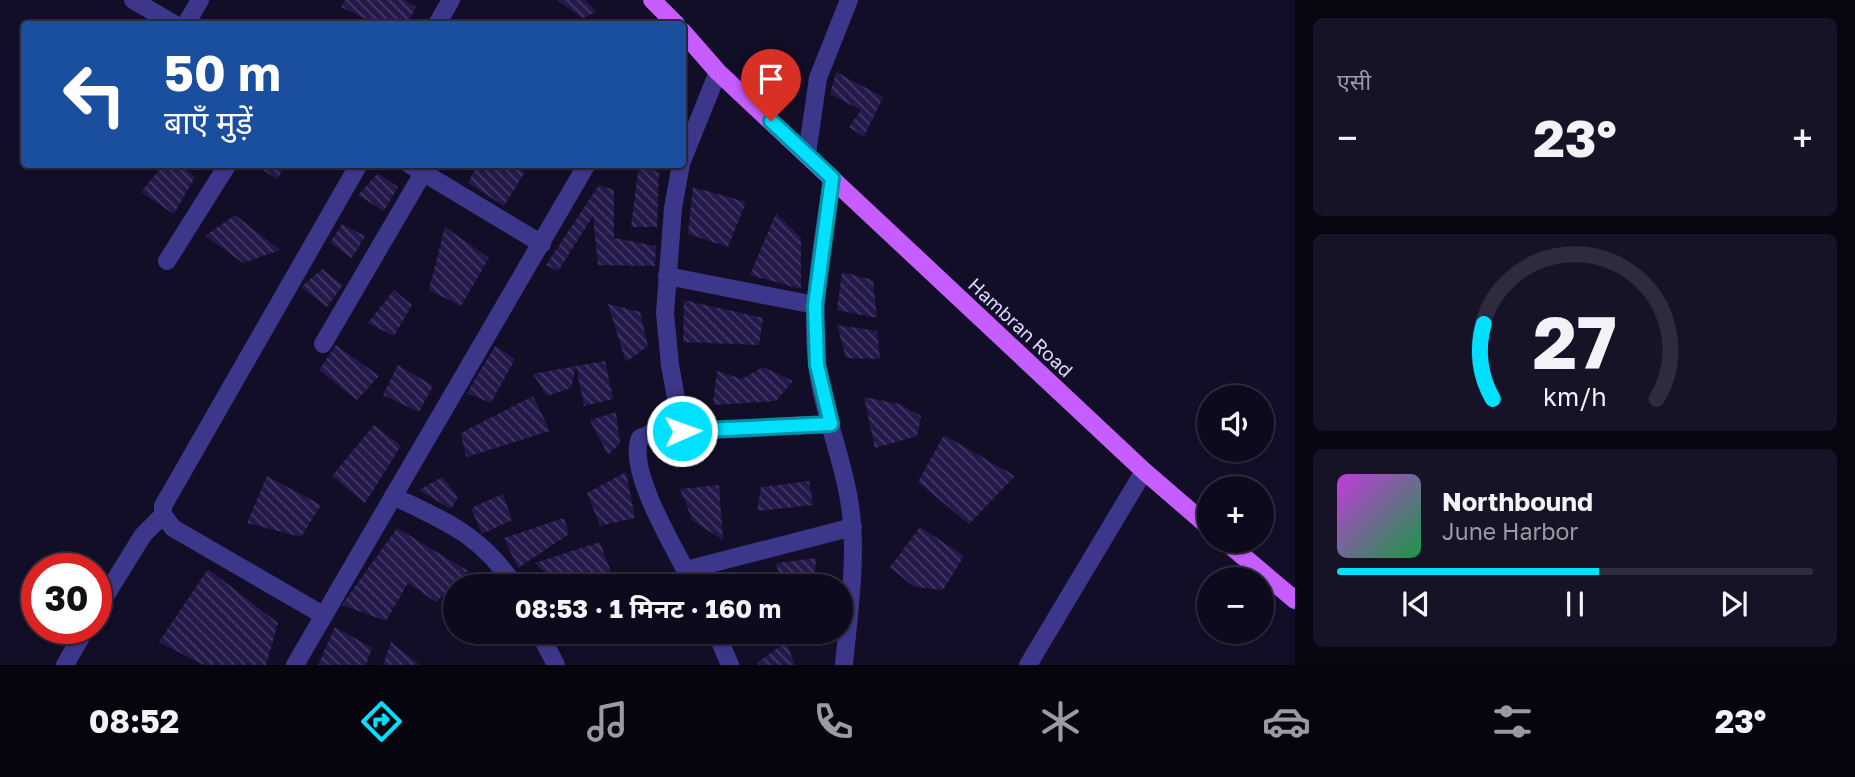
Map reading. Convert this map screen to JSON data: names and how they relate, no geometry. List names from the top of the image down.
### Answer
{
  "streets": {
    "main road": ["Hambran Road"]
  },
  "page": {
    "tile": "एसी",
    "turn": ["50 m", "बाएँ मुड़ें"],
    "heat": ["−", "23°", "+"],
    "map_buttons": ["+", "−"],
    "song": ["Northbound", "June Harbor"],
    "limit": "30",
    "trip": "08:53 · 1 मिनट · 160 m",
    "tabs": ["08:52", "23°"],
    "gauge": ["27", "km/h"]
  }
}
